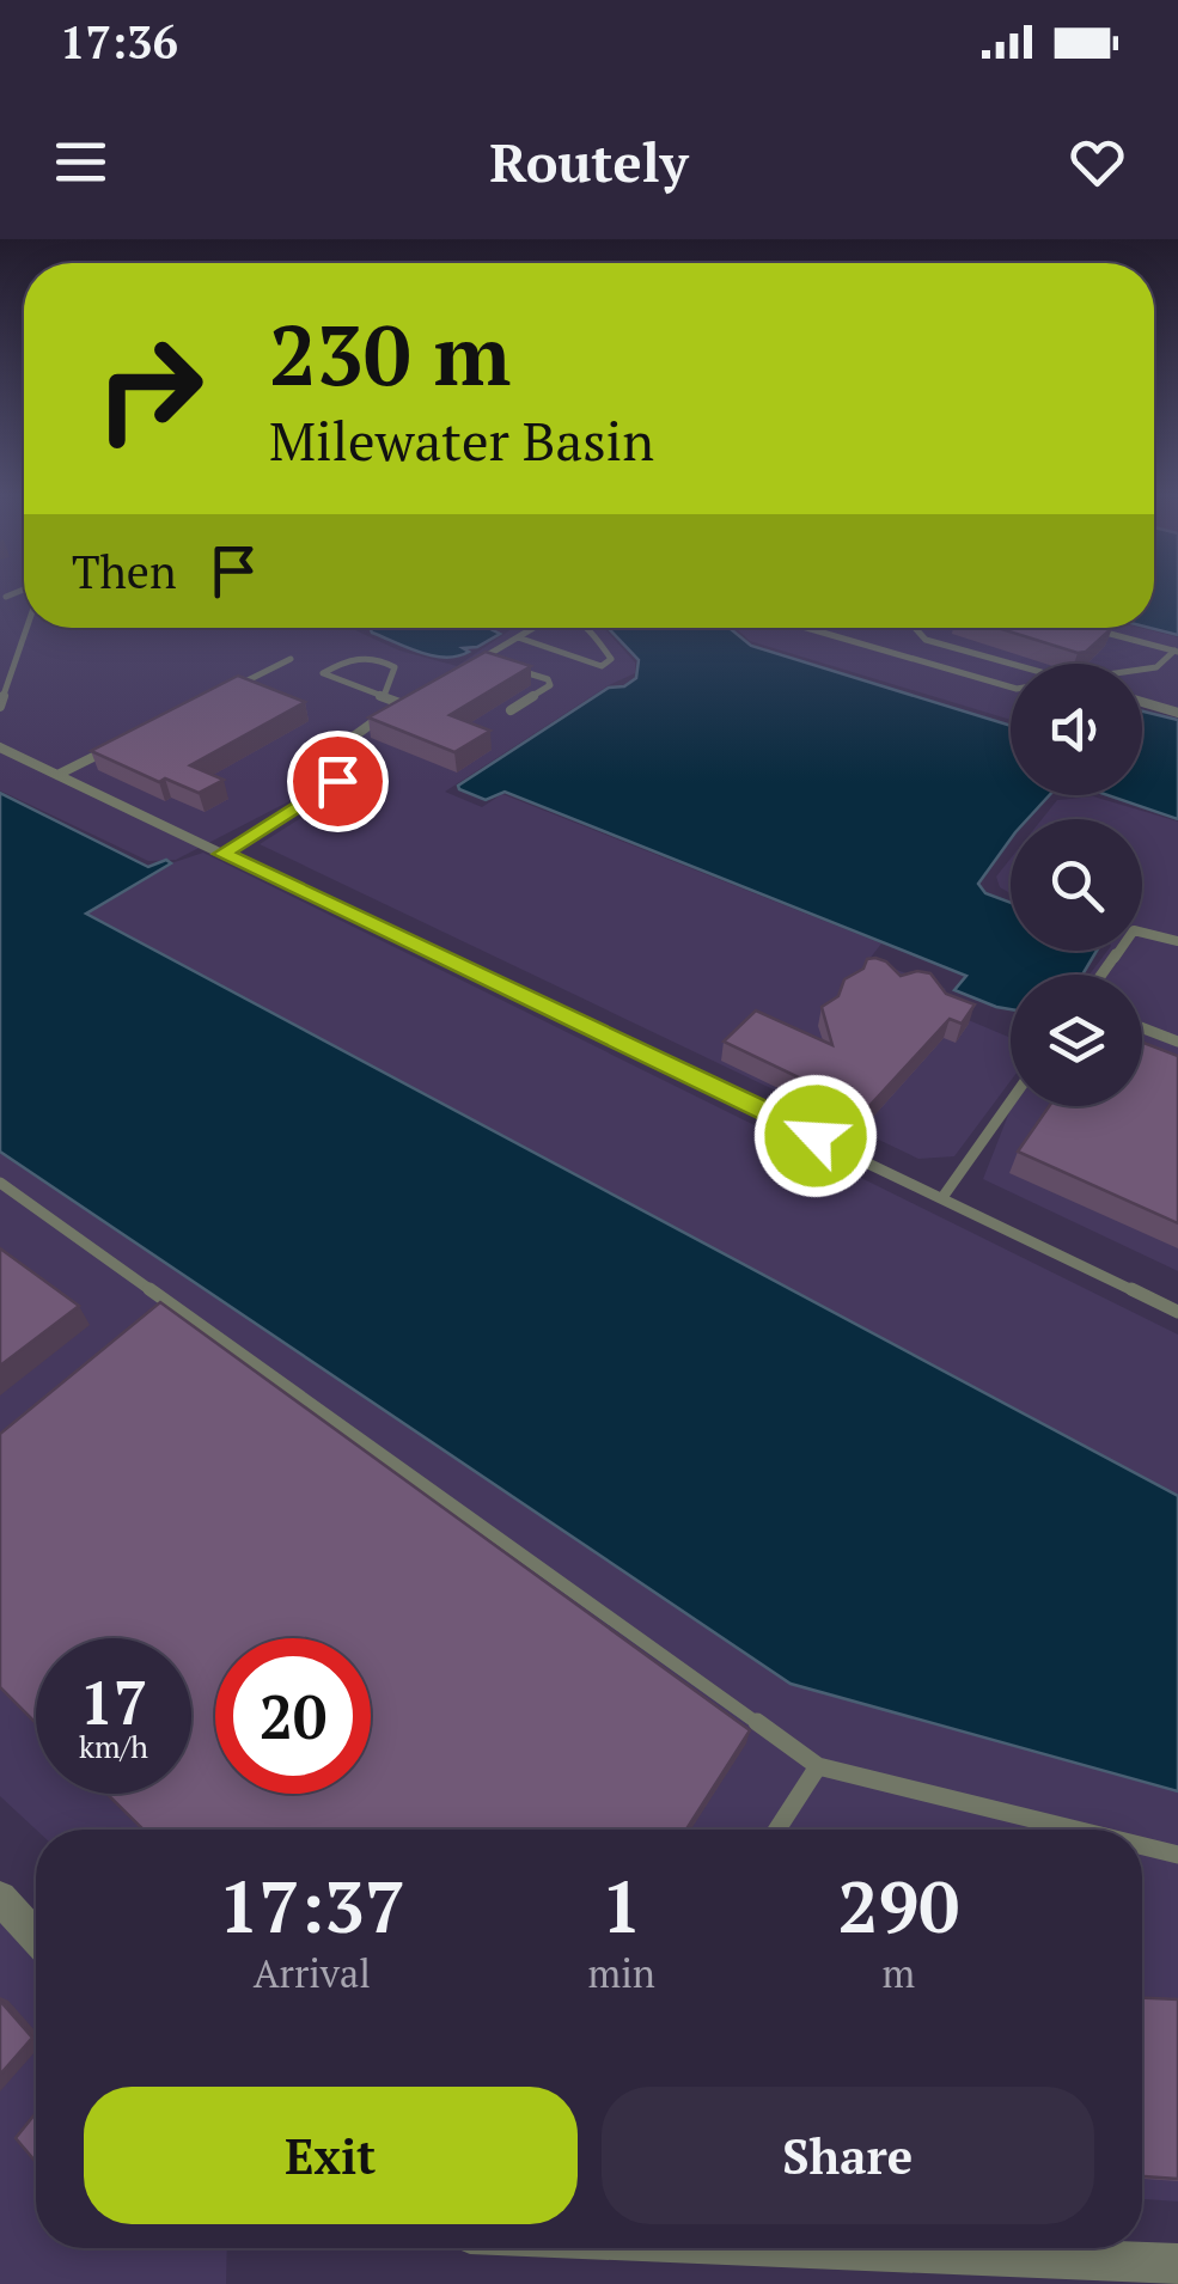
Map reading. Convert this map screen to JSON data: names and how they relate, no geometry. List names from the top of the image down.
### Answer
{
  "page": {
    "status": "17:36",
    "header": "Routely",
    "turn": ["230 m", "Milewater Basin"],
    "then": "Then",
    "speed": "17 km/h",
    "limit": "20",
    "eta": [
      "17:37",
      "Arrival",
      "1",
      "min",
      "290",
      "m"
    ],
    "buttons": ["Exit", "Share"]
  }
}
